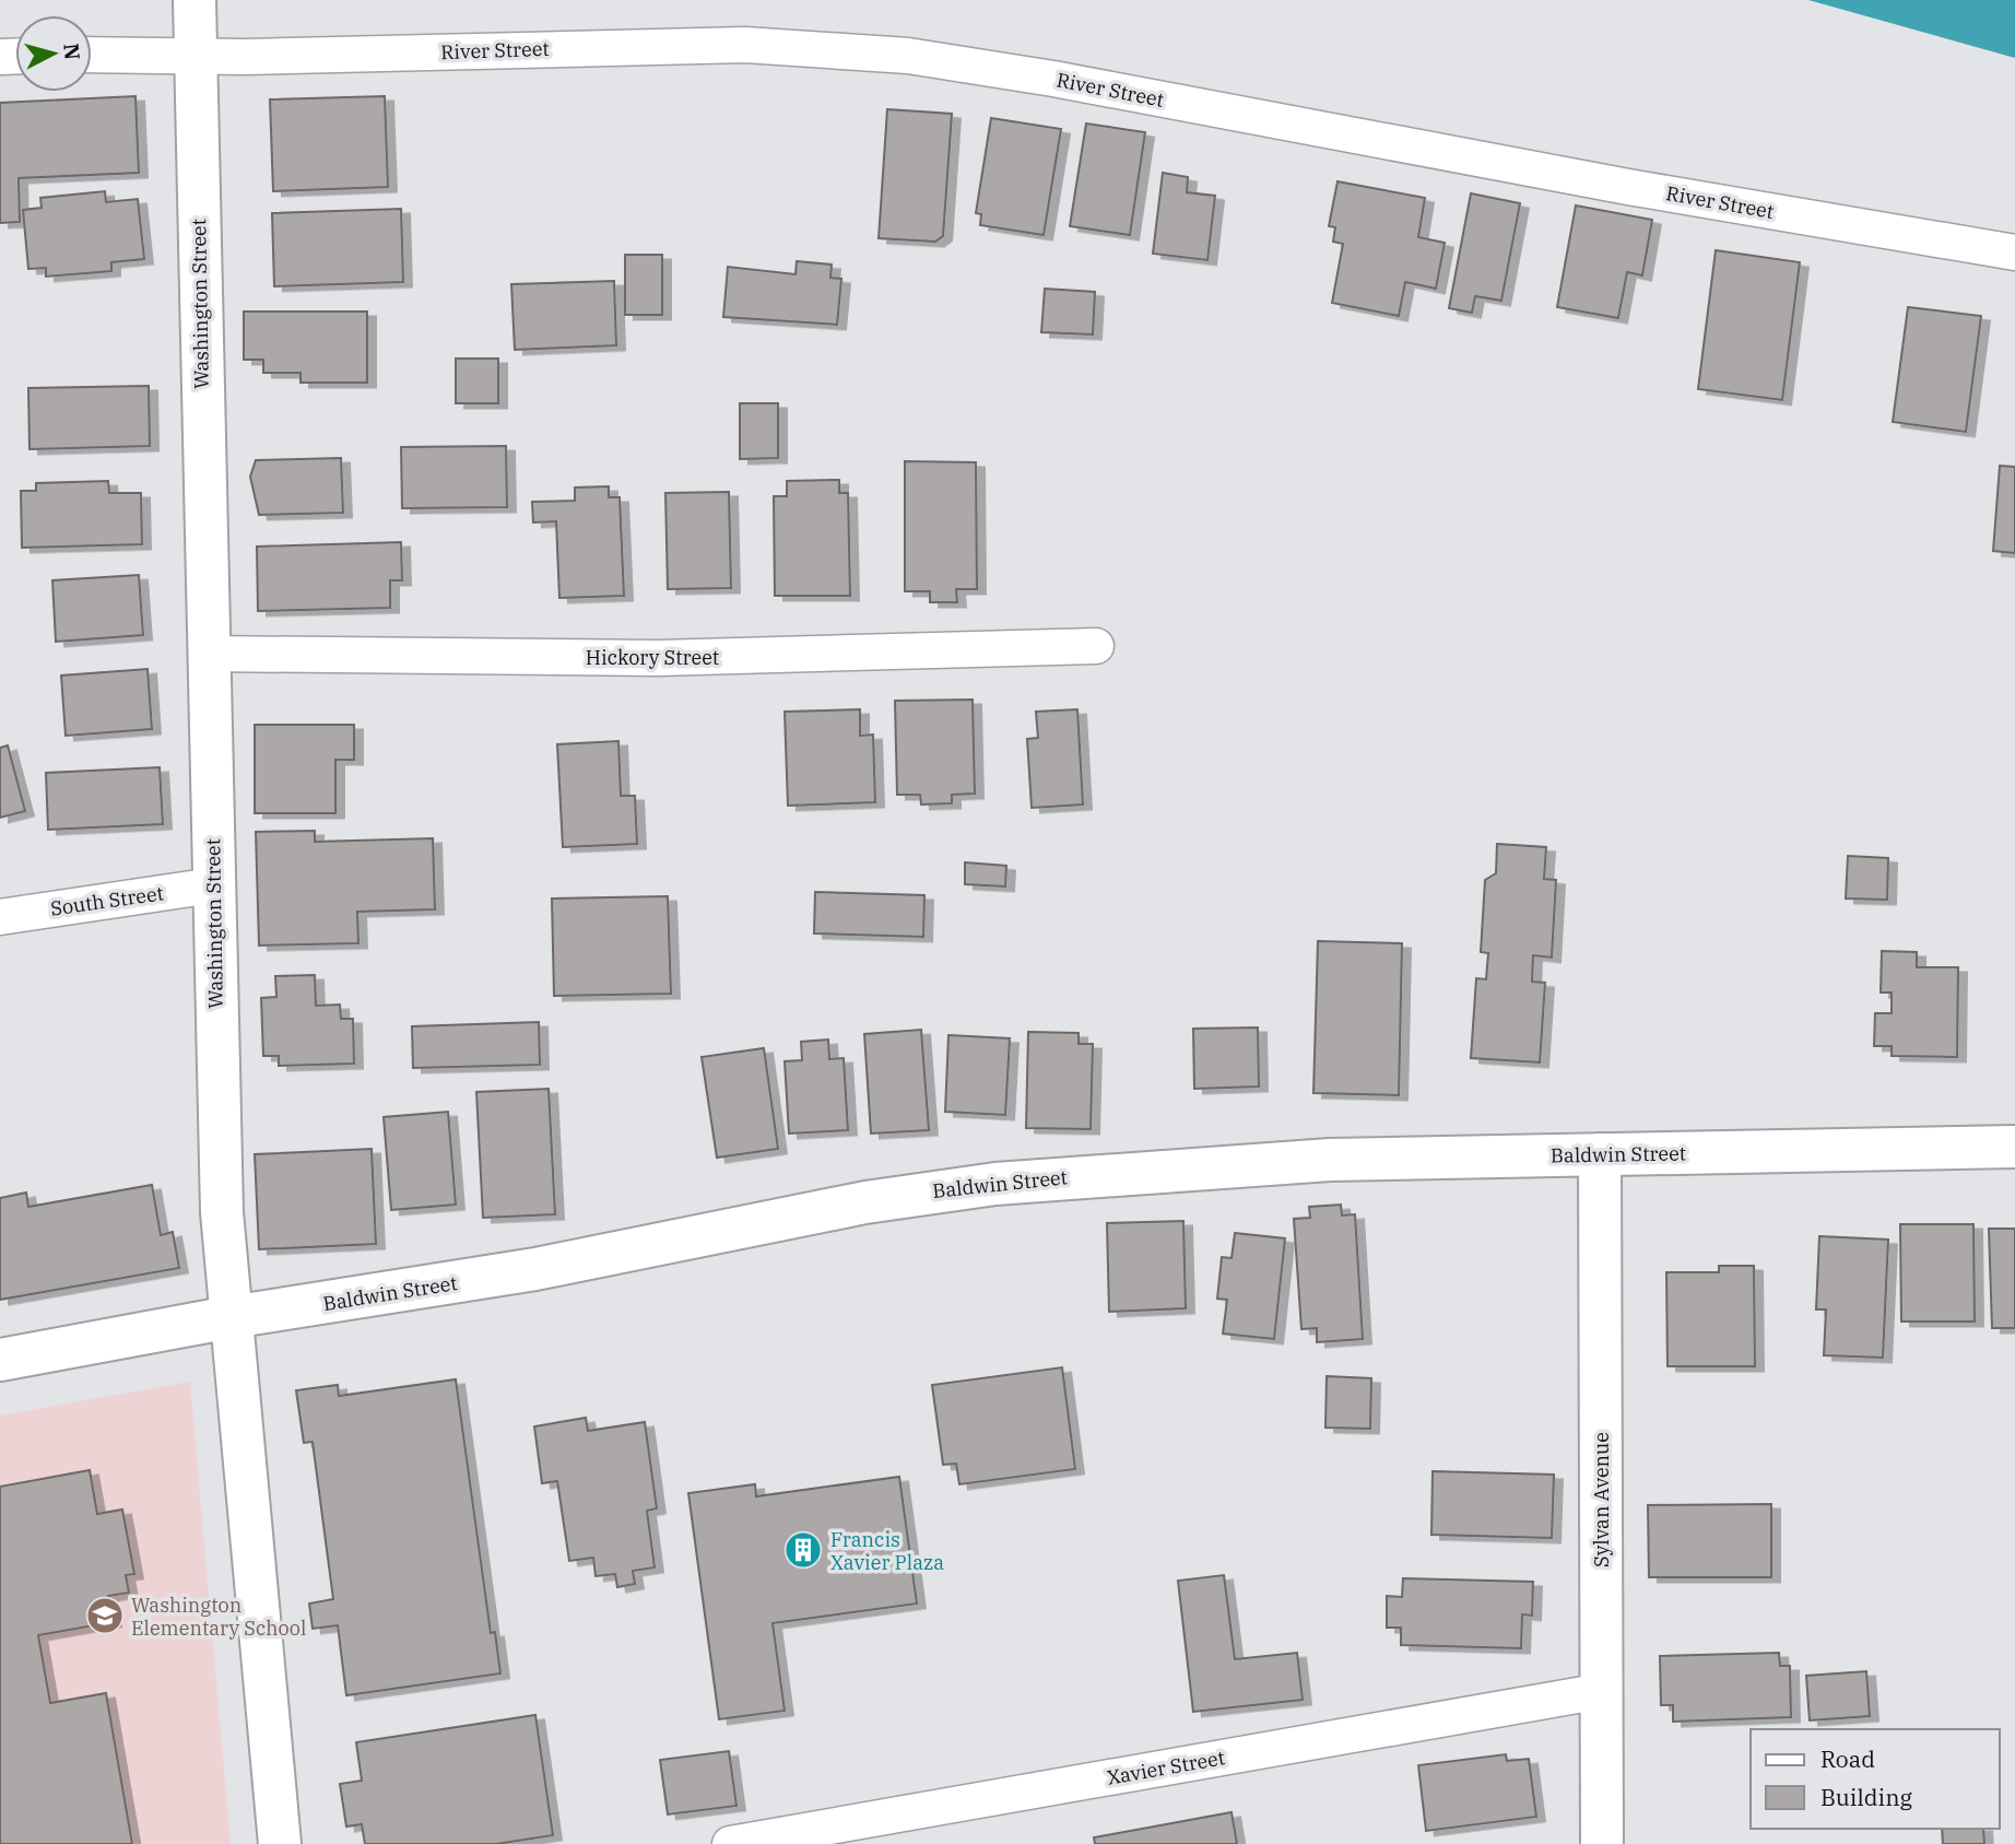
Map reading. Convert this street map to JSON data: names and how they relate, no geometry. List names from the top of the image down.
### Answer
{
  "streets": {
    "main road": ["Washington Street", "Baldwin Street", "Sylvan Avenue"],
    "street": [
      "River Street",
      "Hickory Street",
      "South Street",
      "Xavier Street"
    ]
  },
  "crossings": [
    ["River Street", "Washington Street"],
    ["Washington Street", "Hickory Street"],
    ["Washington Street", "South Street"],
    ["Washington Street", "Baldwin Street"],
    ["Baldwin Street", "Sylvan Avenue"],
    ["Sylvan Avenue", "Xavier Street"]
  ],
  "places": {
    "building": ["Francis Xavier Plaza"],
    "school or university": ["Washington Elementary School"]
  },
  "legend": ["Road", "Building"],
  "north": "right"
}
